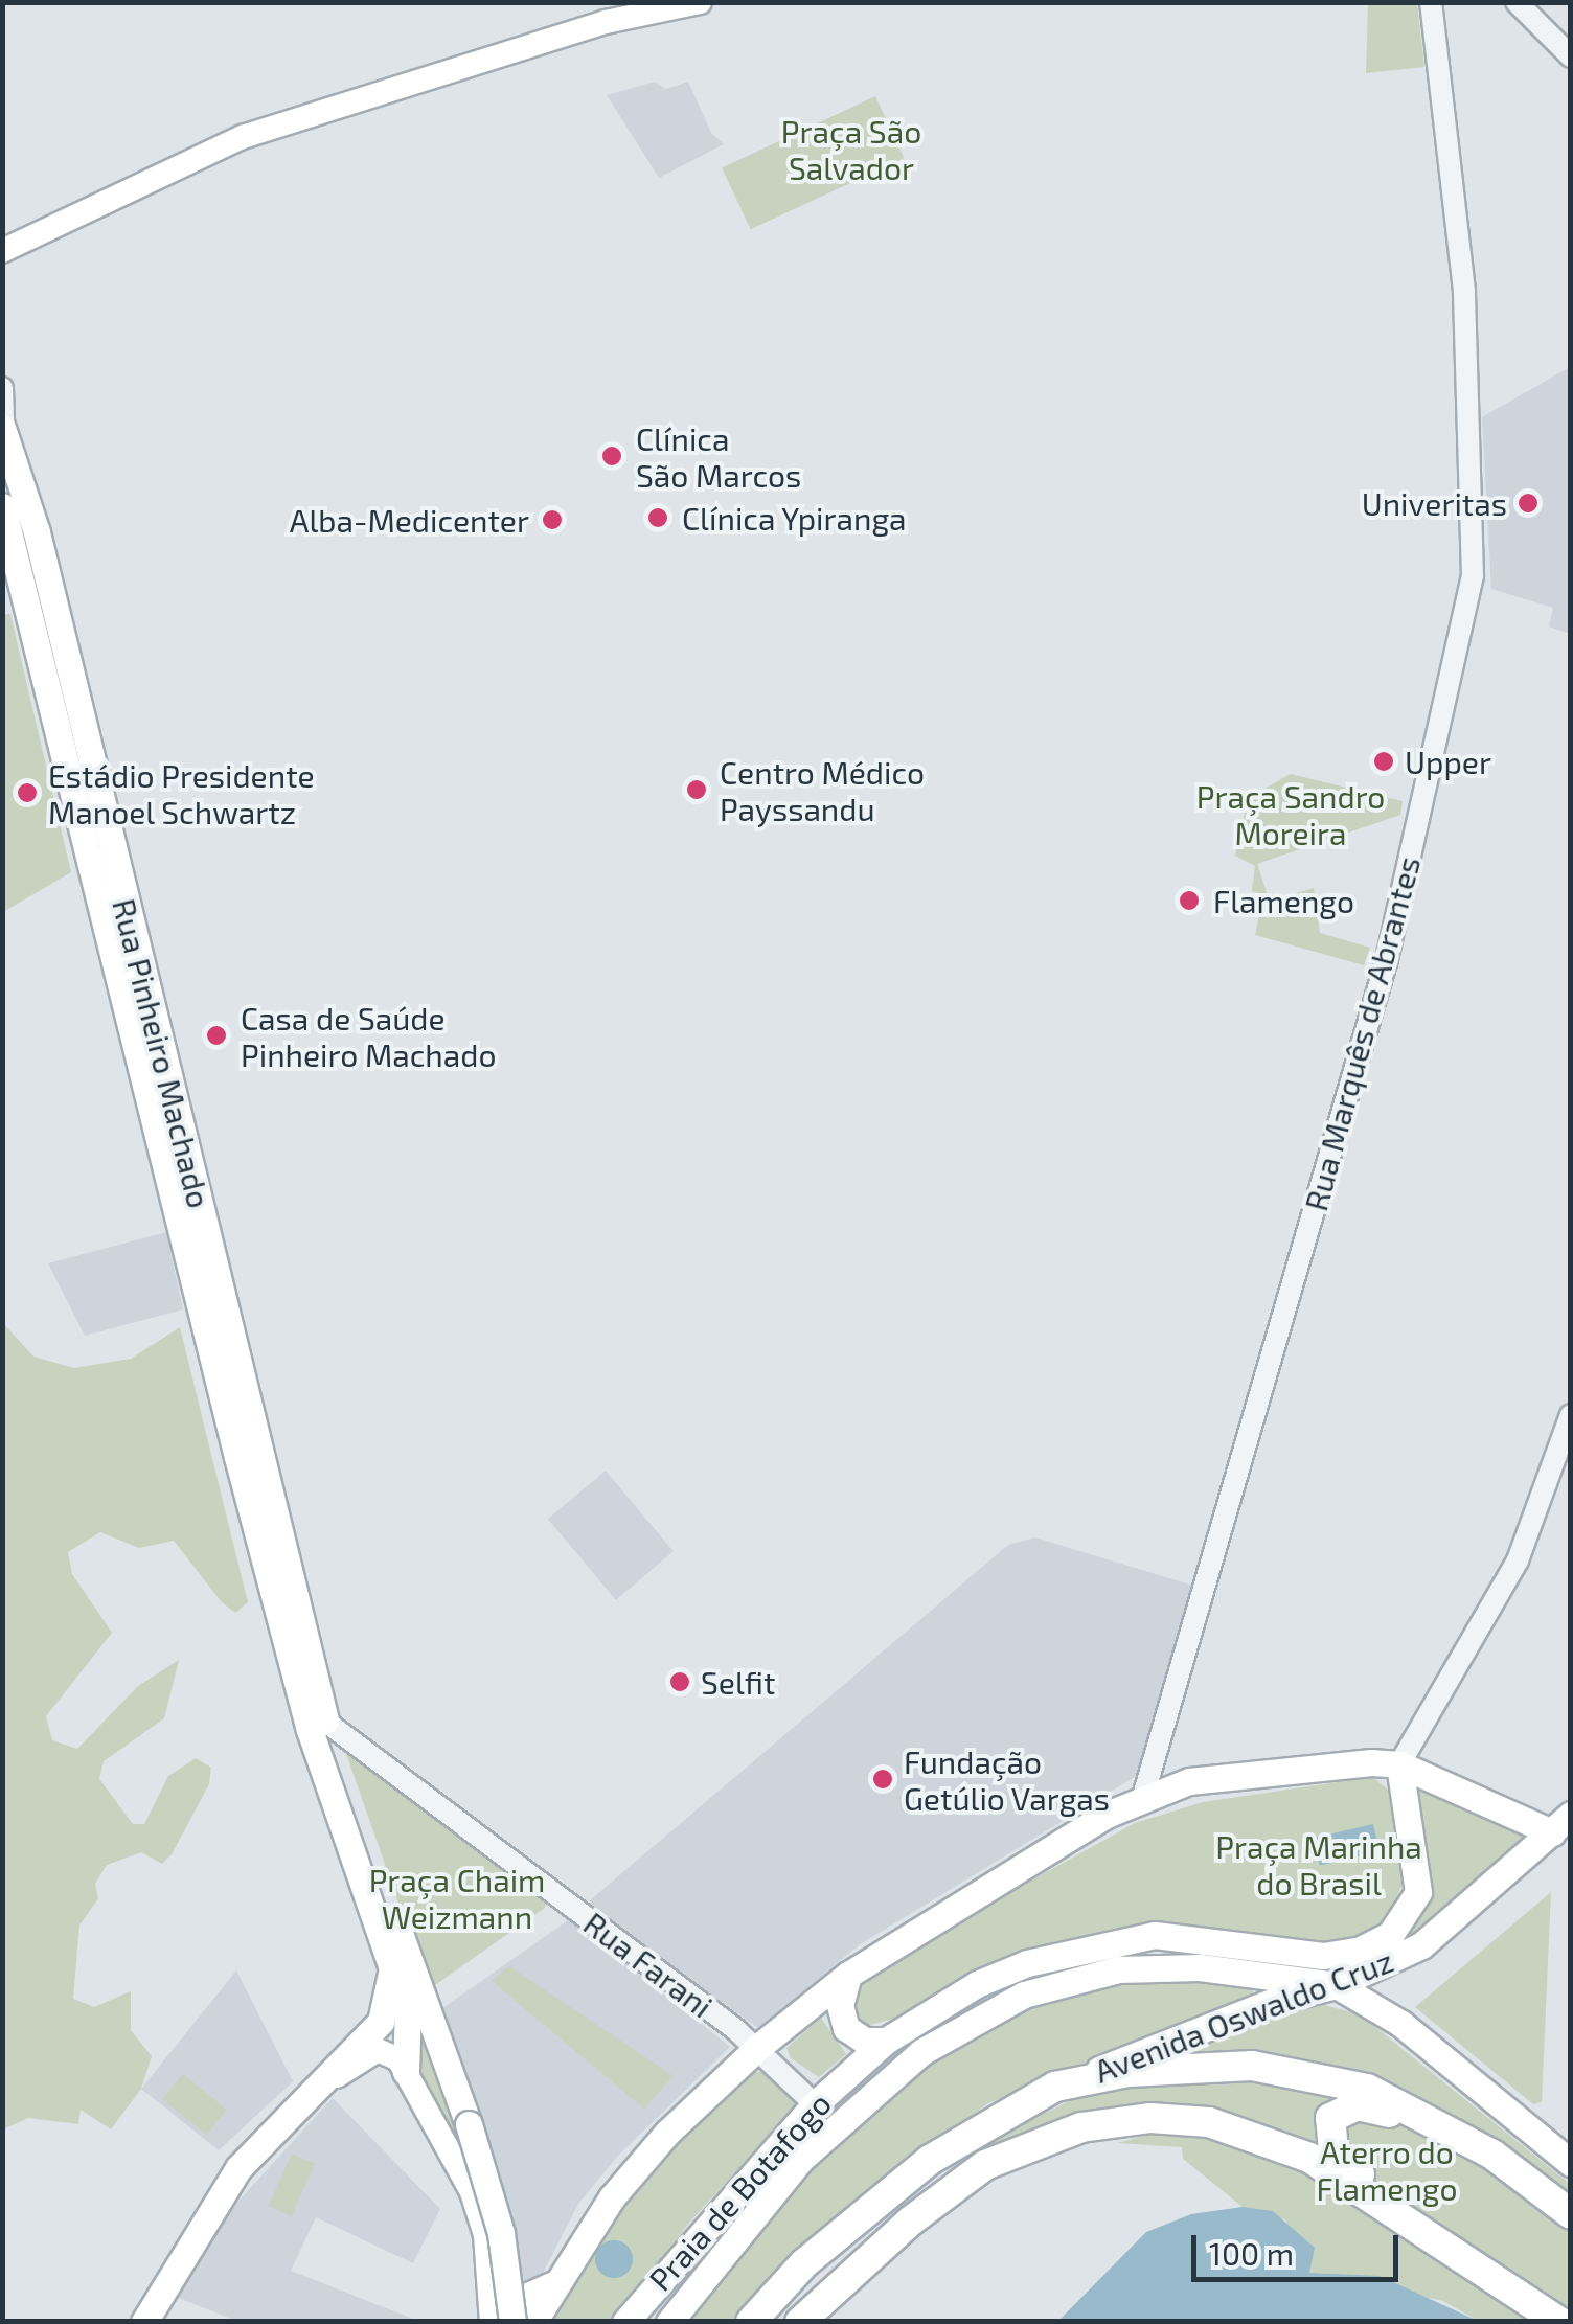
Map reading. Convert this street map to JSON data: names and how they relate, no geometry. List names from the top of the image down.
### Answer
{
  "streets": {
    "main road": ["Rua Pinheiro Machado", "Avenida Oswaldo Cruz", "Praia de Botafogo"],
    "street": ["Rua Marquês de Abrantes", "Rua Farani"]
  },
  "crossings": [
    ["Rua Pinheiro Machado", "Rua Farani"],
    ["Rua Farani", "Praia de Botafogo"],
    ["Avenida Oswaldo Cruz", "Praia de Botafogo"]
  ],
  "parks": [
    "Praça São Salvador",
    "Praça Sandro Moreira",
    "Praça Marinha do Brasil",
    "Praça Chaim Weizmann",
    "Aterro do Flamengo"
  ],
  "places": [
    "Clínica São Marcos",
    "Univeritas",
    "Clínica Ypiranga",
    "Alba-Medicenter",
    "Upper",
    "Centro Médico Payssandu",
    "Estádio Presidente Manoel Schwartz",
    "Flamengo",
    "Casa de Saúde Pinheiro Machado",
    "Selfit",
    "Fundação Getúlio Vargas"
  ],
  "scale_bar": "100 m"
}
